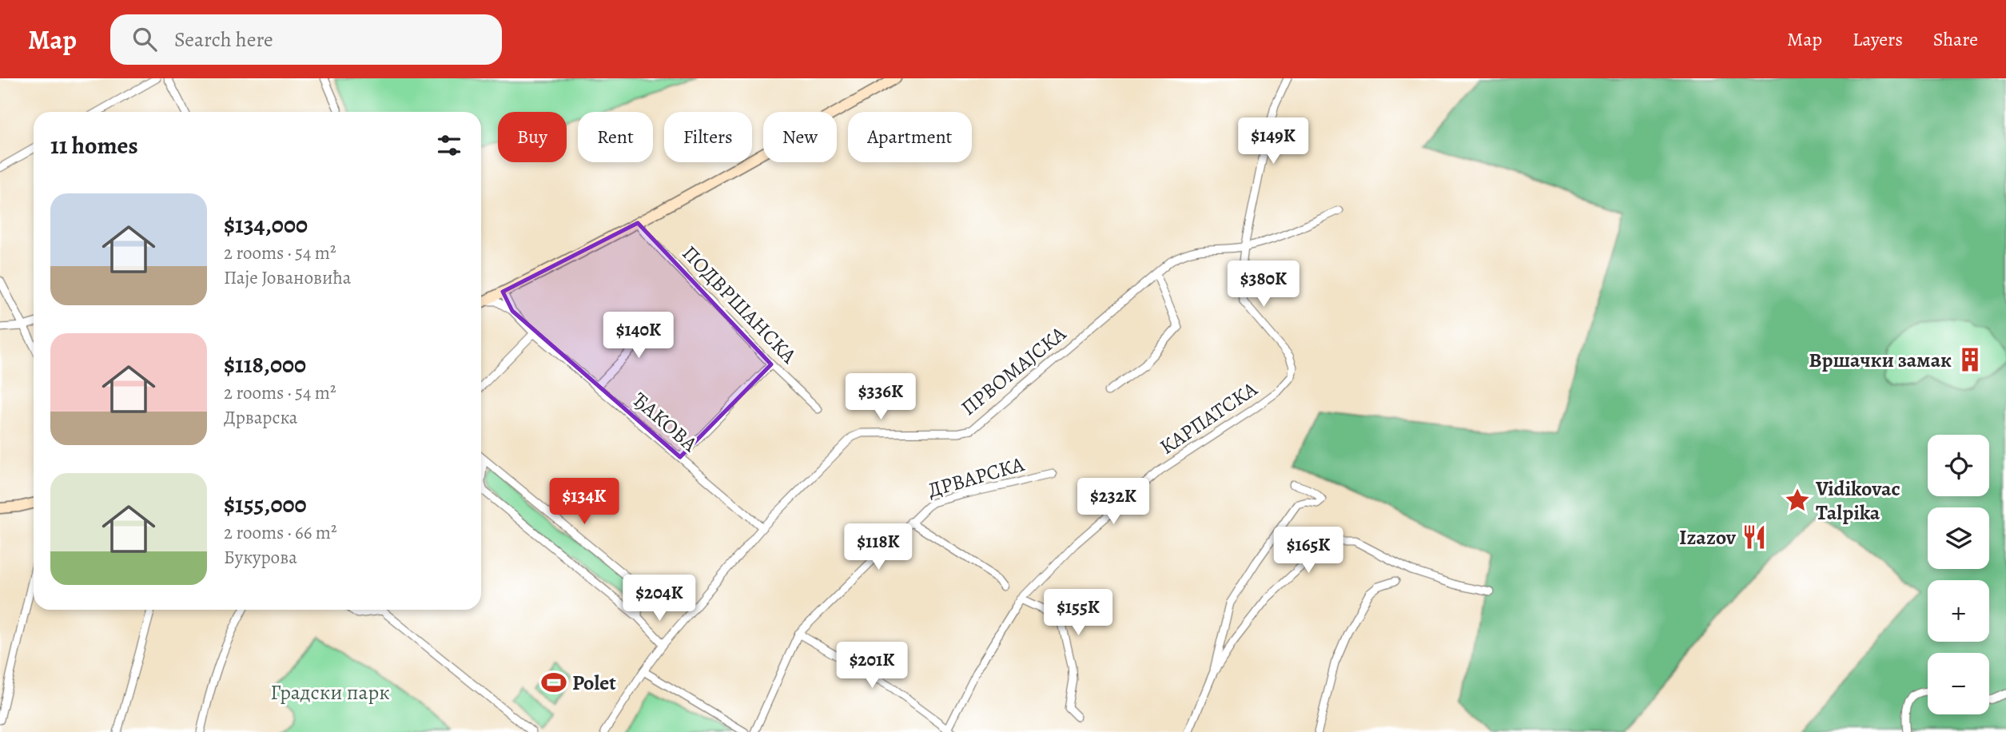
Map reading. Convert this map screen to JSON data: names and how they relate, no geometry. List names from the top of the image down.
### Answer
{
  "streets": {
    "street": [
      "ПОДВРШАНСКА",
      "ПРВОМАЈСКА",
      "КАРПАТСКА",
      "ЂАКОВА",
      "ДРВАРСКА"
    ]
  },
  "crossings": [
    ["ПРВОМАЈСКА", "КАРПАТСКА"],
    ["ПРВОМАЈСКА", "ЂАКОВА"]
  ],
  "parks": ["Градски парк"],
  "places": {
    "building": ["Вршачки замак"],
    "place": ["Vidikovac Talpika"],
    "restaurant": ["Izazov"],
    "sports": ["Polet"]
  },
  "page": {
    "header": "Map",
    "search": "Search here",
    "nav": ["Map", "Layers", "Share"],
    "chip": [
      "Buy",
      "Rent",
      "Filters",
      "New",
      "Apartment"
    ],
    "heading": "11 homes",
    "price": [
      "$149K",
      "$380K",
      "$140K",
      "$336K",
      "$134K",
      "$232K",
      "$118K",
      "$165K",
      "$204K",
      "$155K",
      "$201K"
    ],
    "list": [
      {
        "name": "$134,000",
        "note": "2 rooms · 54 m² · Паје Јовановића"
      },
      {
        "name": "$118,000",
        "note": "2 rooms · 54 m² · Дрварска"
      },
      {
        "name": "$155,000",
        "note": "2 rooms · 66 m² · Букурова"
      }
    ],
    "map_buttons": ["+", "−"]
  }
}
